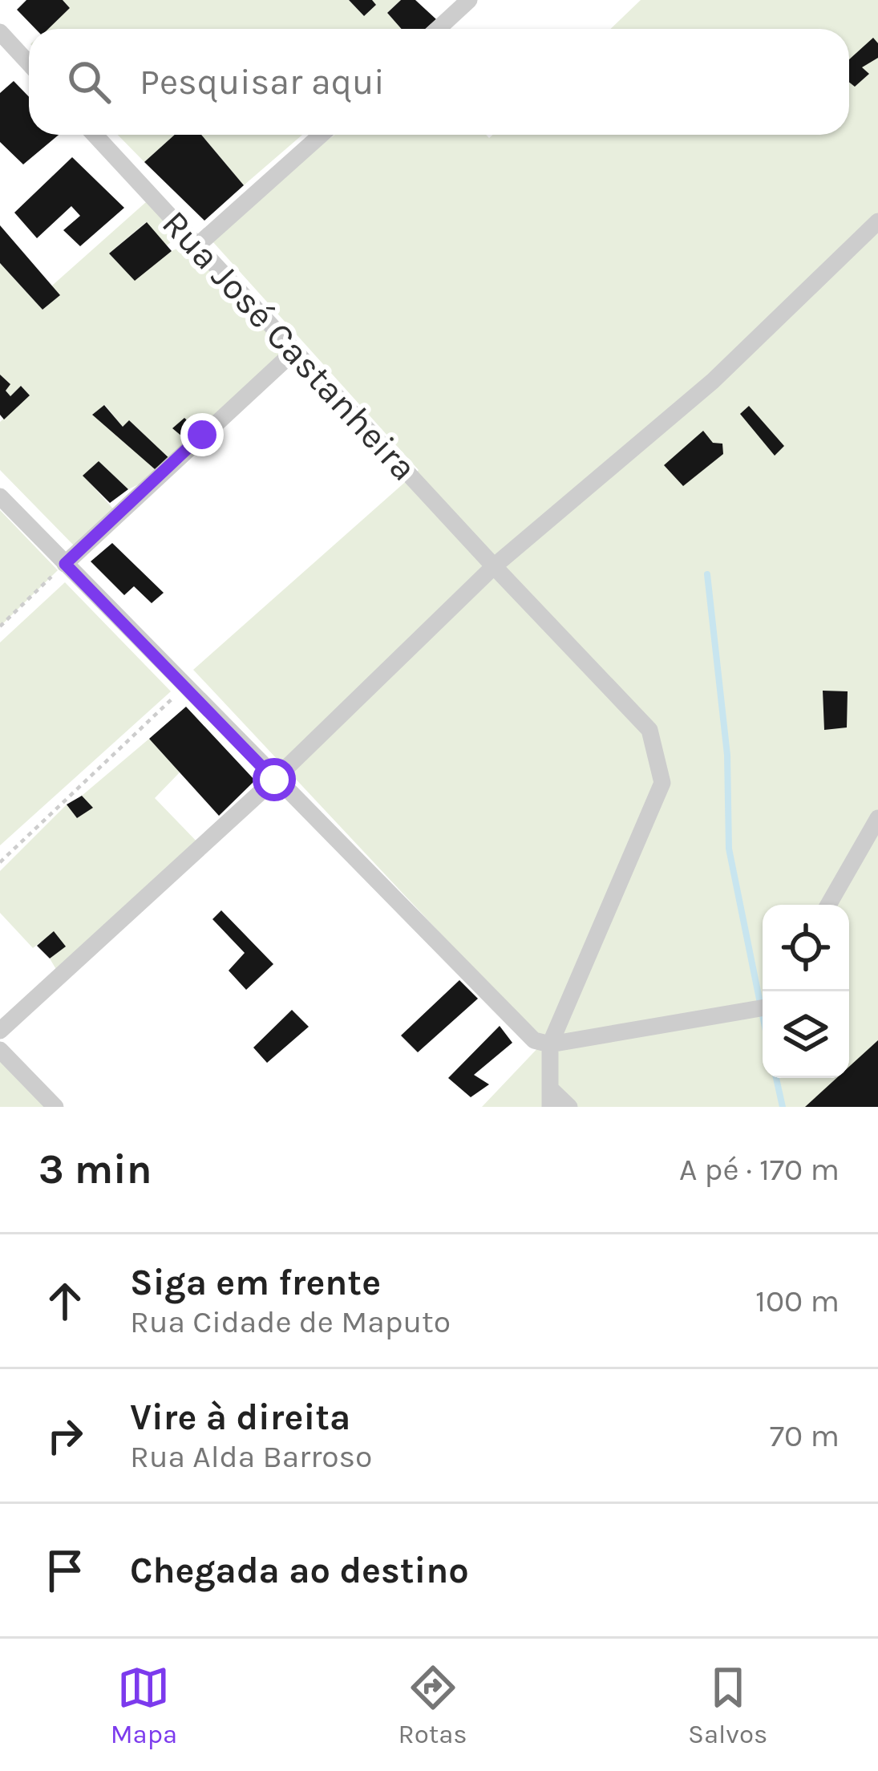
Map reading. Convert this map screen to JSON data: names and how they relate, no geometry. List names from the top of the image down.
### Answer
{
  "streets": {
    "street": ["Rua José Castanheira"]
  },
  "page": {
    "search": "Pesquisar aqui",
    "heading": ["3 min", "A pé · 170 m"],
    "list": [
      ["Siga em frente", "Rua Cidade de Maputo", "100 m"],
      ["Vire à direita", "Rua Alda Barroso", "70 m"],
      "Chegada ao destino"
    ],
    "nav": ["Mapa", "Rotas", "Salvos"]
  }
}
